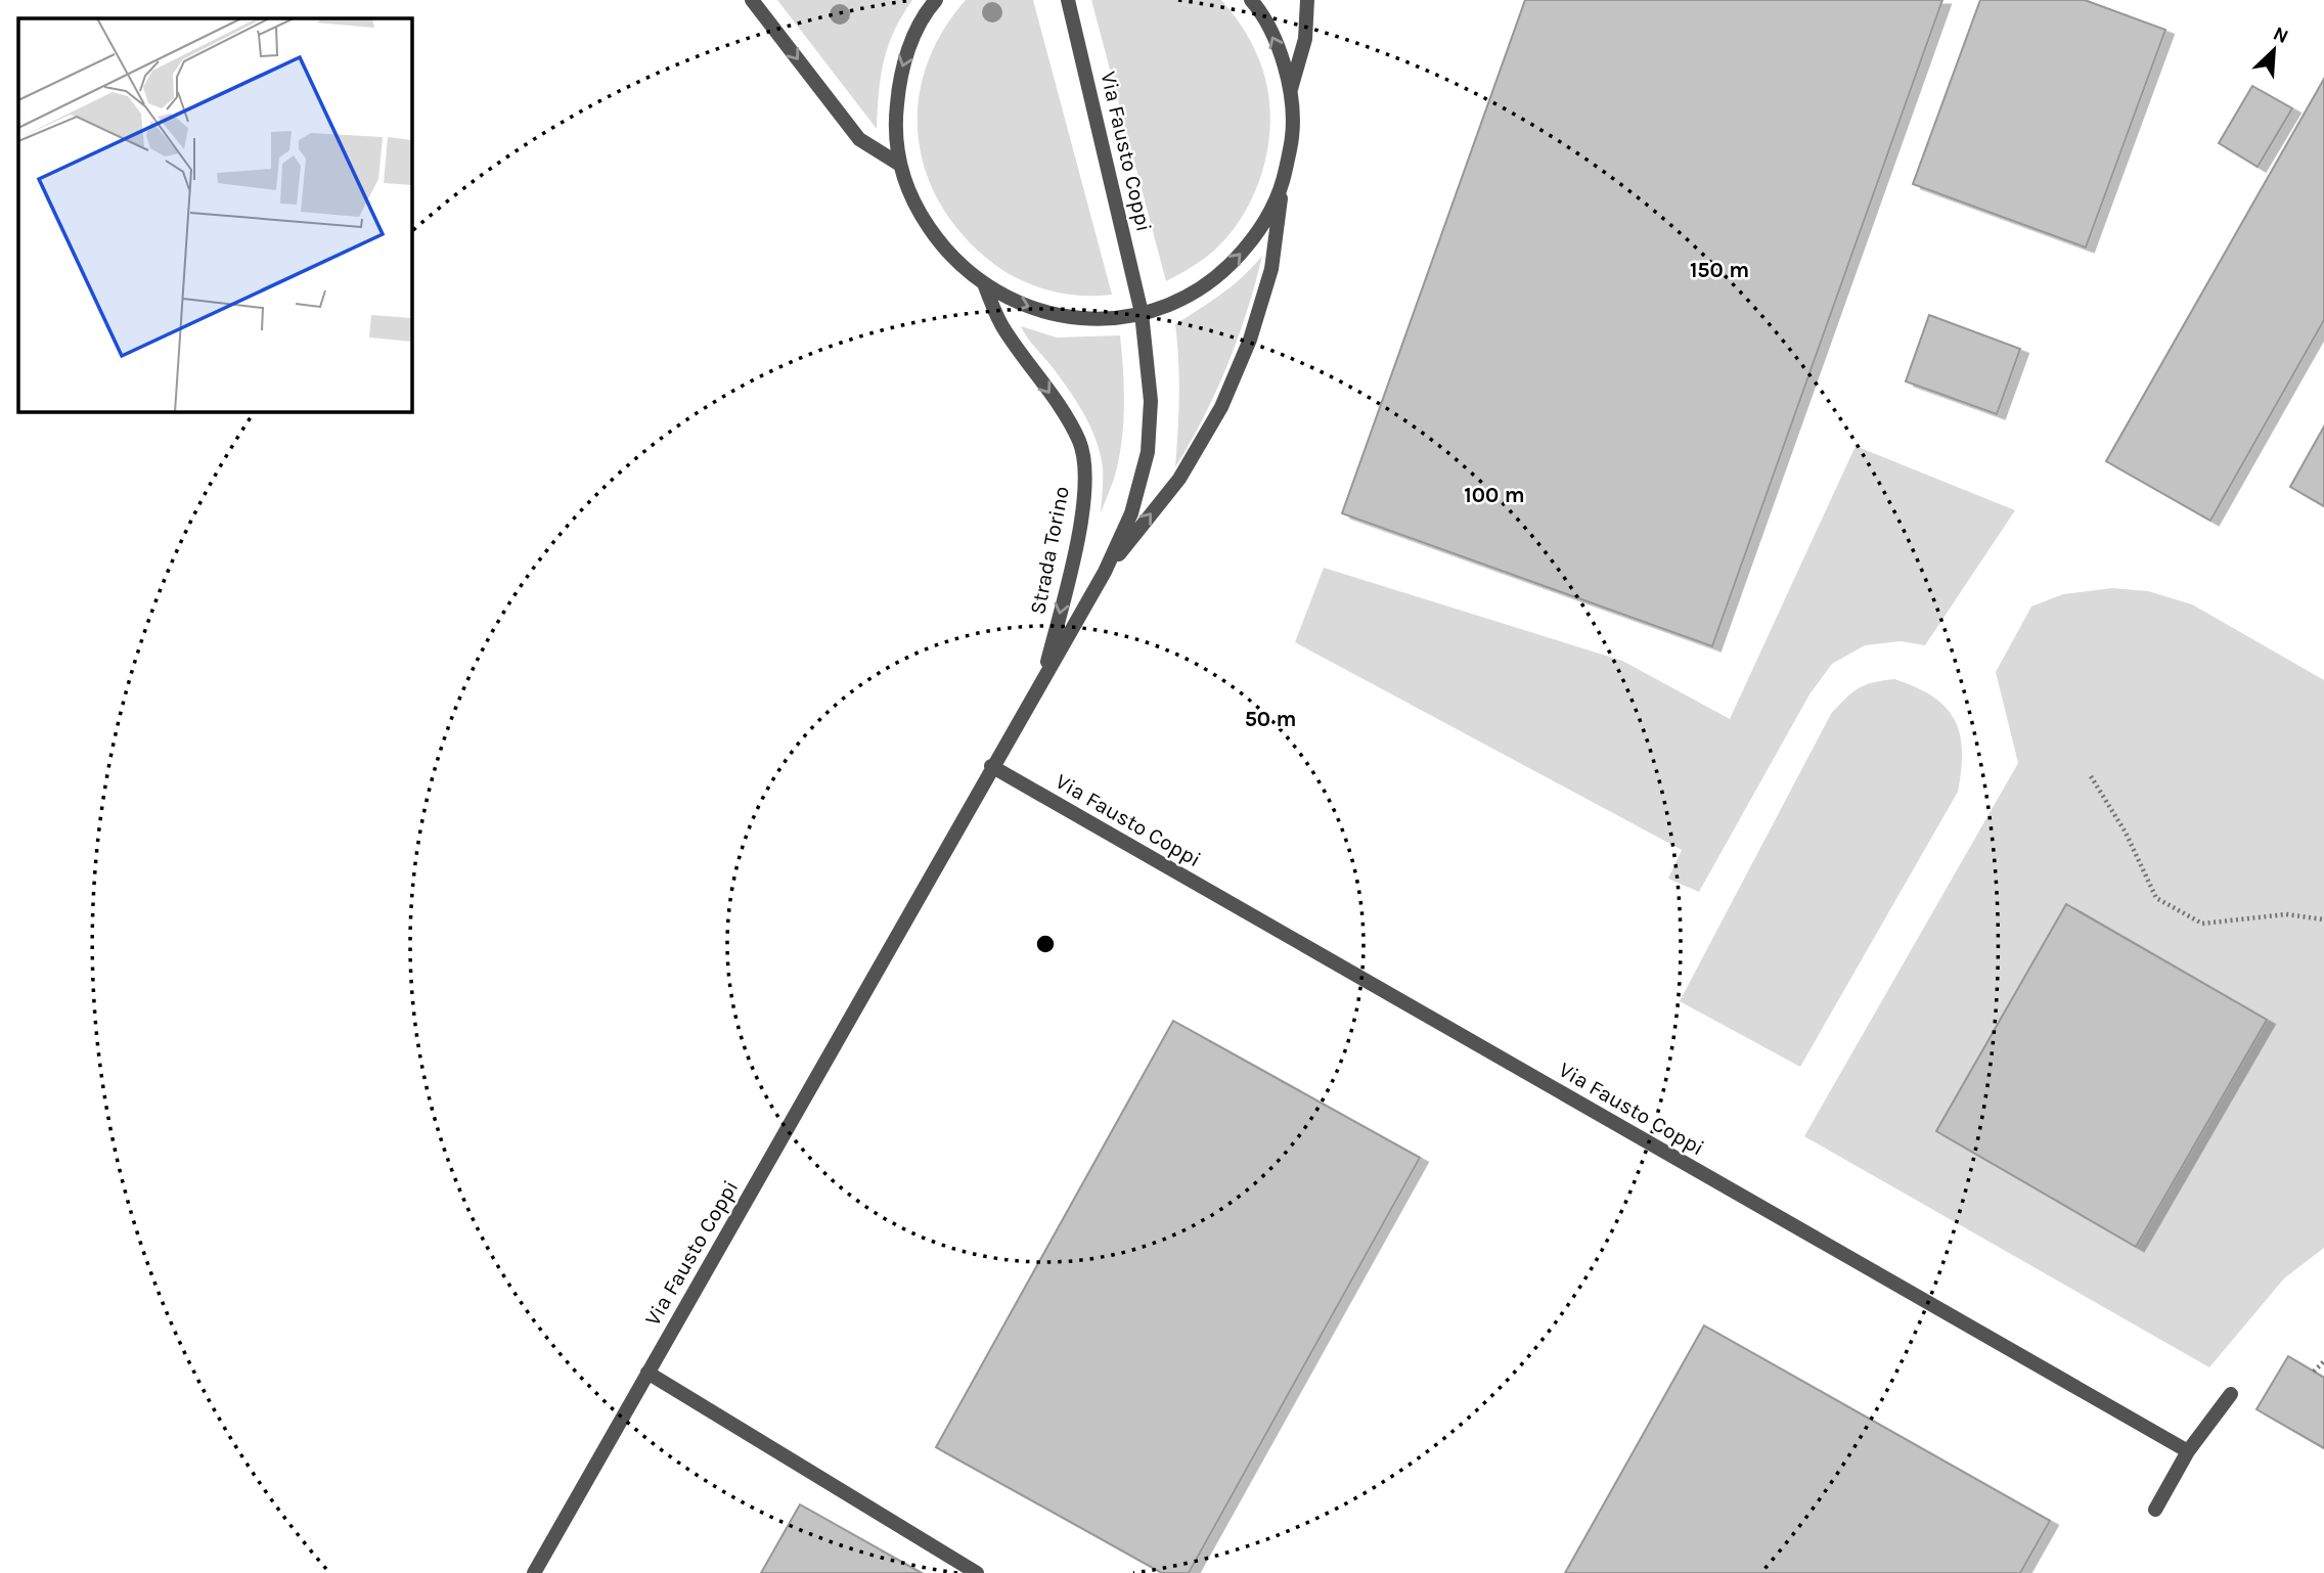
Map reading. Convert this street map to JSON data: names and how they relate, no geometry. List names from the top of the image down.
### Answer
{
  "streets": {
    "street": ["Via Fausto Coppi", "Strada Torino"]
  },
  "crossings": [
    ["Via Fausto Coppi", "Strada Torino"]
  ],
  "one_way": ["Strada Torino"],
  "north": "top right",
  "rings": ["150 m", "100 m", "50 m"]
}
